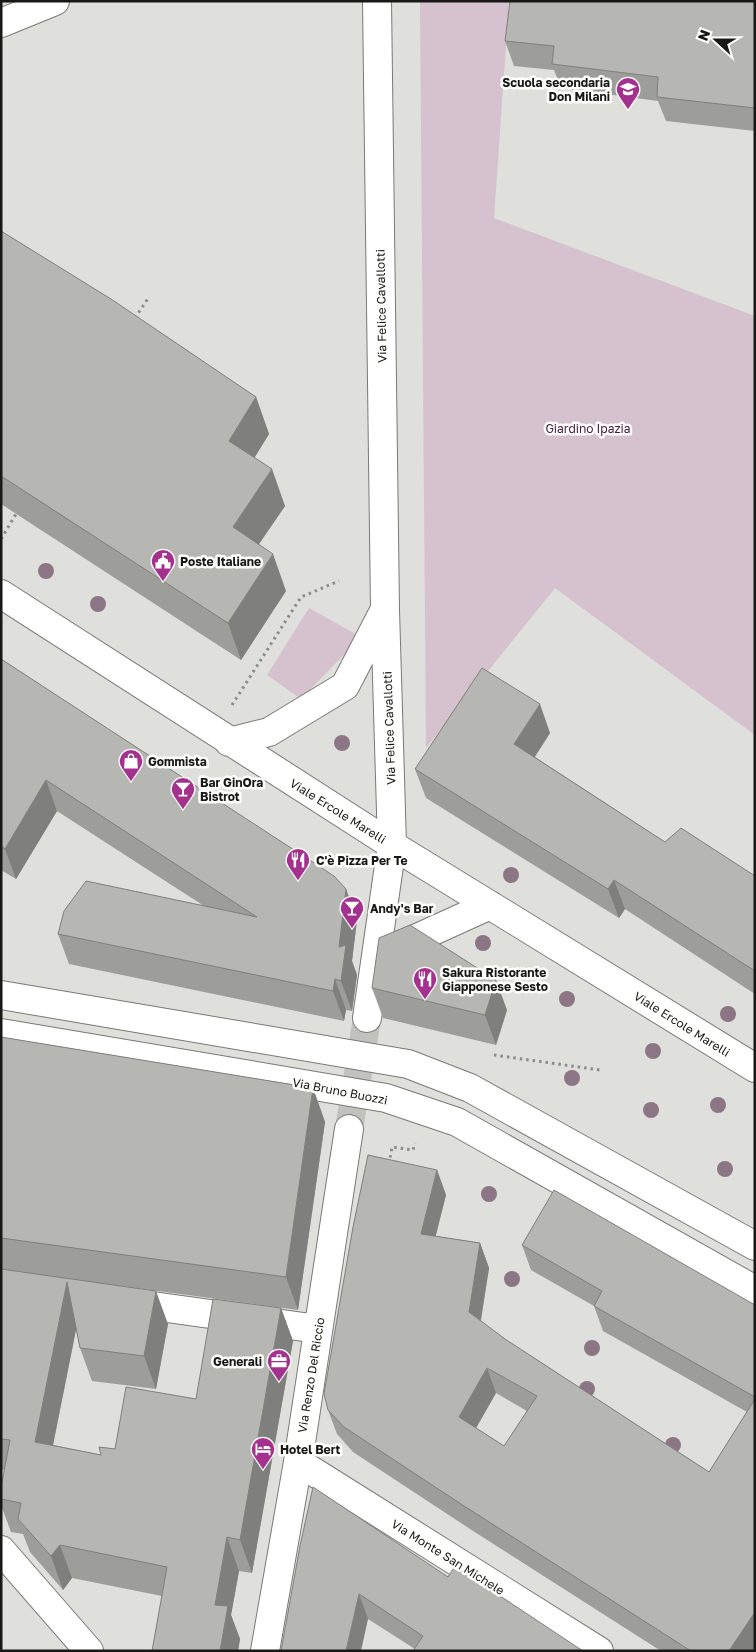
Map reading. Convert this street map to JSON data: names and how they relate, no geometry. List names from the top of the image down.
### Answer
{
  "streets": {
    "street": [
      "Via Felice Cavallotti",
      "Viale Ercole Marelli",
      "Via Bruno Buozzi",
      "Via Renzo Del Riccio",
      "Via Monte San Michele"
    ]
  },
  "crossings": [
    ["Via Felice Cavallotti", "Viale Ercole Marelli"],
    ["Via Renzo Del Riccio", "Via Monte San Michele"]
  ],
  "parks": ["Giardino Ipazia"],
  "places": {
    "school or university": ["Scuola secondaria Don Milani"],
    "public building": ["Poste Italiane"],
    "shop": ["Gommista"],
    "bar": ["Bar GinOra Bistrot", "Andy's Bar"],
    "restaurant": ["C'è Pizza Per Te", "Sakura Ristorante Giapponese Sesto"],
    "office": ["Generali"],
    "hotel": ["Hotel Bert"]
  },
  "north": "left"
}
